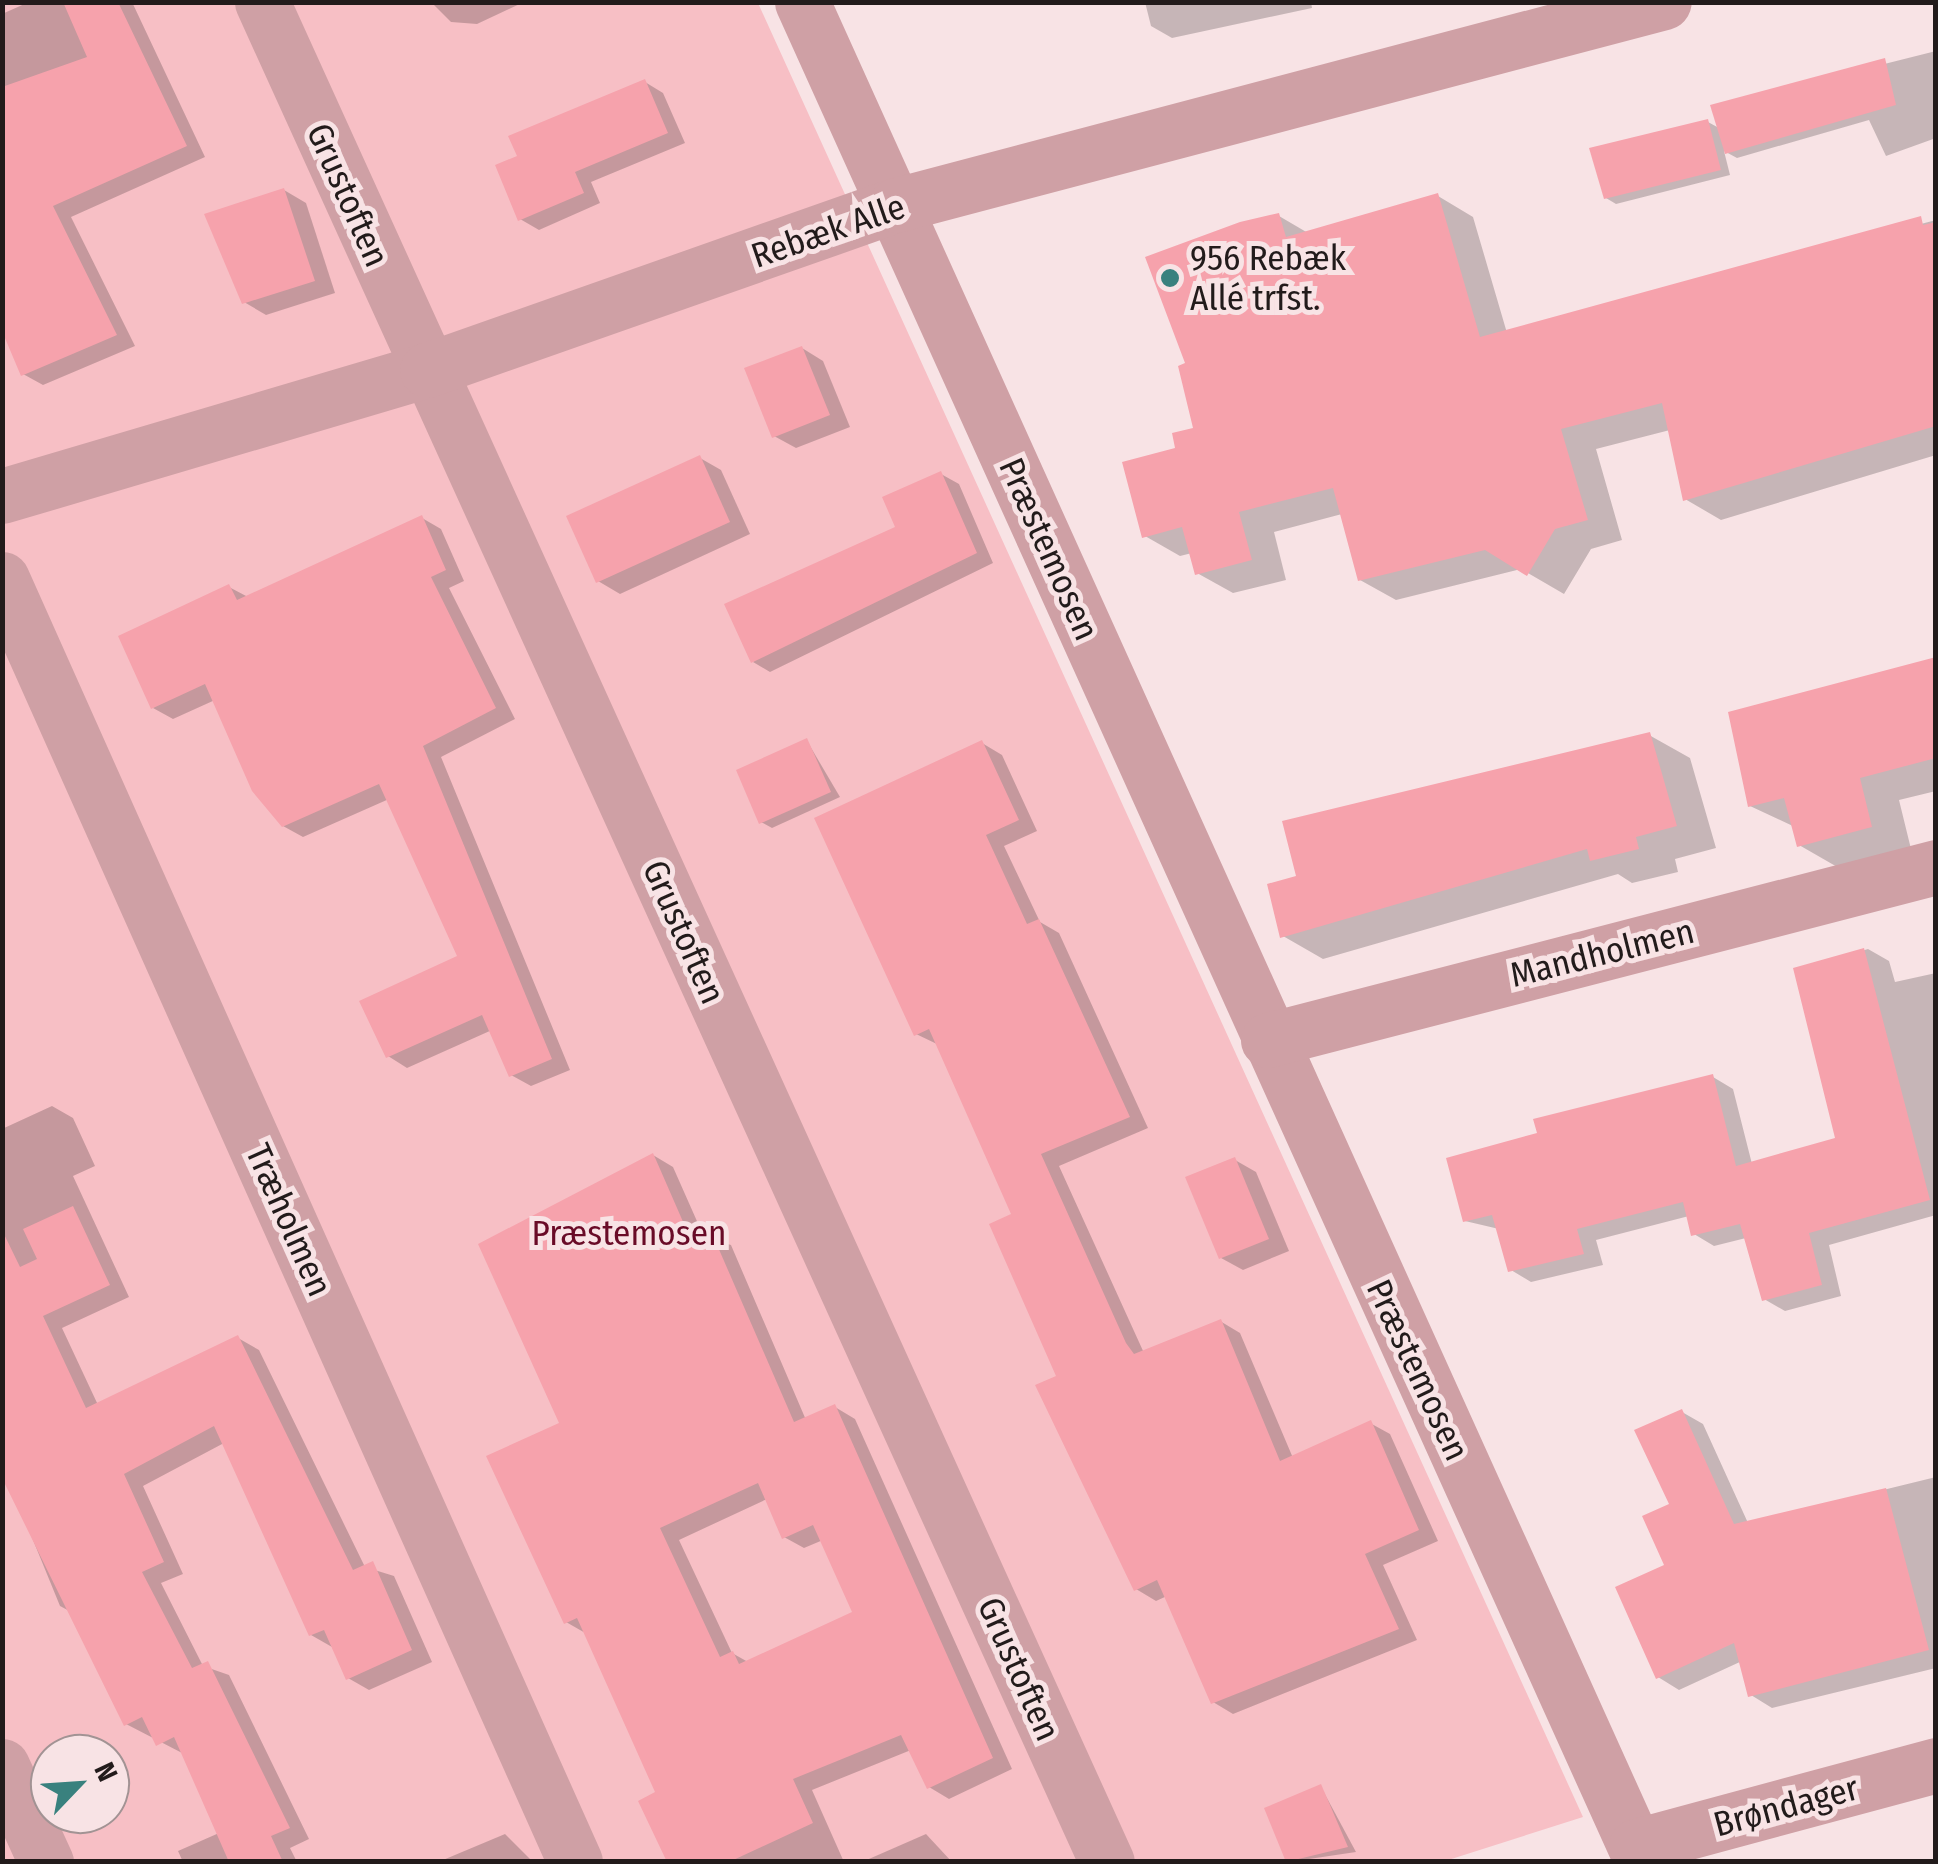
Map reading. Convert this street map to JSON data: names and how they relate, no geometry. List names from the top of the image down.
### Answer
{
  "streets": {
    "street": [
      "Grustoften",
      "Rebæk Alle",
      "Præstemosen",
      "Mandholmen",
      "Træholmen",
      "Brøndager"
    ]
  },
  "crossings": [
    ["Grustoften", "Rebæk Alle"],
    ["Rebæk Alle", "Præstemosen"],
    ["Præstemosen", "Mandholmen"],
    ["Præstemosen", "Brøndager"]
  ],
  "parks": ["Præstemosen"],
  "places": ["956 Rebæk Allé trfst."],
  "north": "top right"
}
